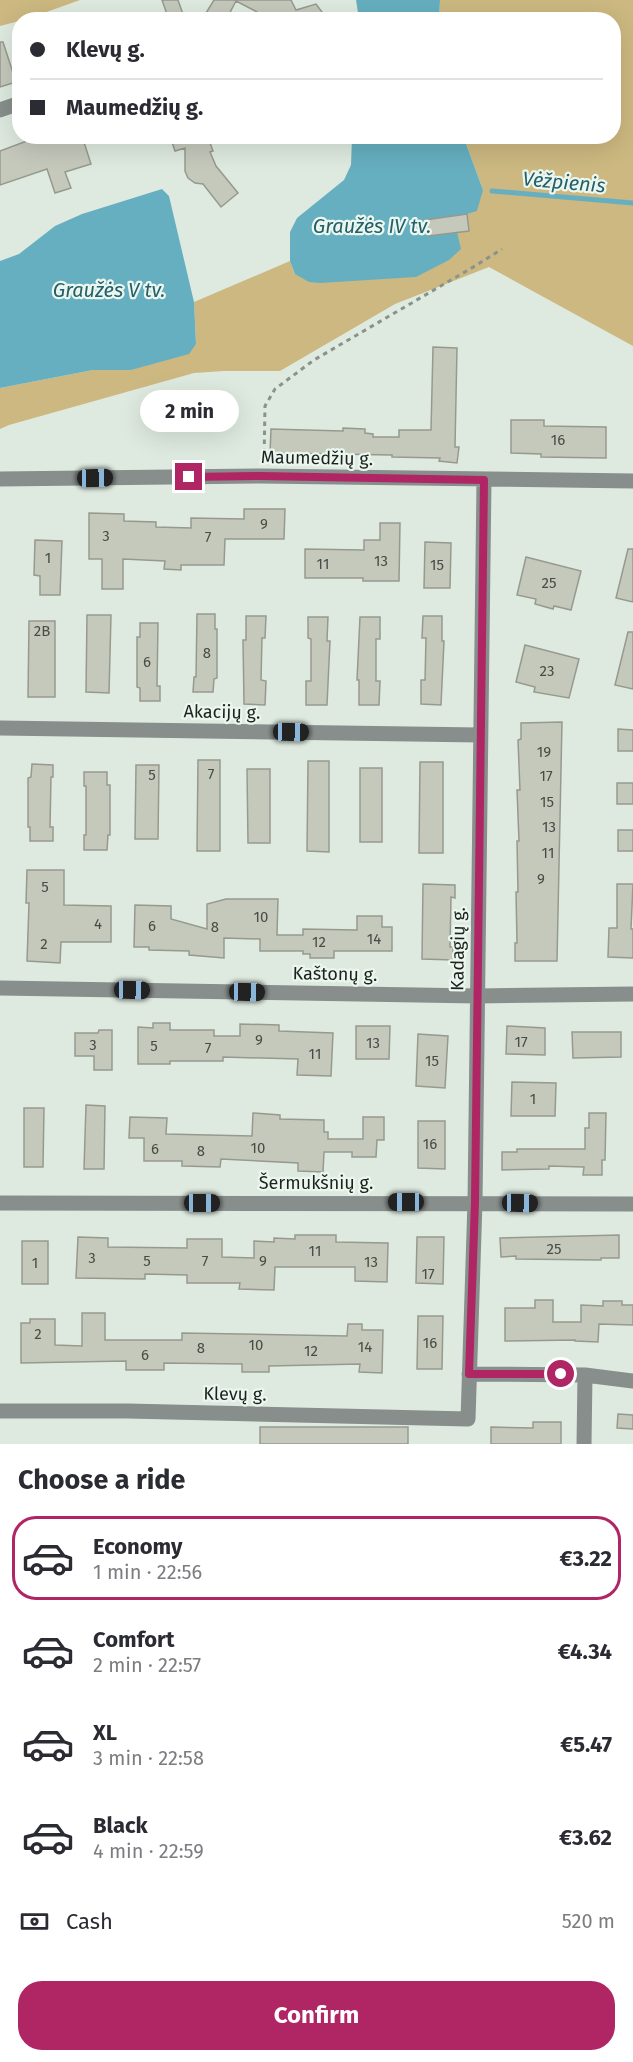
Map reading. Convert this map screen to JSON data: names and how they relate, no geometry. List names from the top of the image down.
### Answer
{
  "streets": {
    "street": [
      "Maumedžių g.",
      "Akacijų g.",
      "Kadagių g.",
      "Kaštonų g.",
      "Šermukšnių g.",
      "Klevų g."
    ]
  },
  "crossings": [
    ["Maumedžių g.", "Kadagių g."],
    ["Akacijų g.", "Kadagių g."],
    ["Kadagių g.", "Kaštonų g."],
    ["Kadagių g.", "Šermukšnių g."],
    ["Kadagių g.", "Klevų g."]
  ],
  "water": ["Vėžpienis", "Graužės IV tv.", "Graužės V tv."],
  "house_numbers": [
    "16",
    "9",
    "3",
    "7",
    "1",
    "13",
    "11",
    "15",
    "25",
    "2B",
    "8",
    "6",
    "23",
    "19",
    "7",
    "5",
    "17",
    "15",
    "13",
    "11",
    "9",
    "5",
    "10",
    "4",
    "6",
    "8",
    "14",
    "12",
    "2",
    "9",
    "17",
    "13",
    "3",
    "5",
    "7",
    "11",
    "15",
    "1",
    "16",
    "10",
    "6",
    "8",
    "25",
    "11",
    "3",
    "5",
    "7",
    "9",
    "13",
    "1",
    "17",
    "2",
    "16",
    "10",
    "14",
    "8",
    "12",
    "6"
  ],
  "page": {
    "banner": ["Klevų g.", "Maumedžių g."],
    "bubble": "2 min",
    "heading": "Choose a ride",
    "list": [
      {
        "name": "Economy",
        "note": "1 min · 22:56",
        "value": "€3.22"
      },
      {
        "name": "Comfort",
        "note": "2 min · 22:57",
        "value": "€4.34"
      },
      {
        "name": "XL",
        "note": "3 min · 22:58",
        "value": "€5.47"
      },
      {
        "name": "Black",
        "note": "4 min · 22:59",
        "value": "€3.62"
      }
    ],
    "pay": ["Cash", "520 m"],
    "buttons": "Confirm"
  }
}
